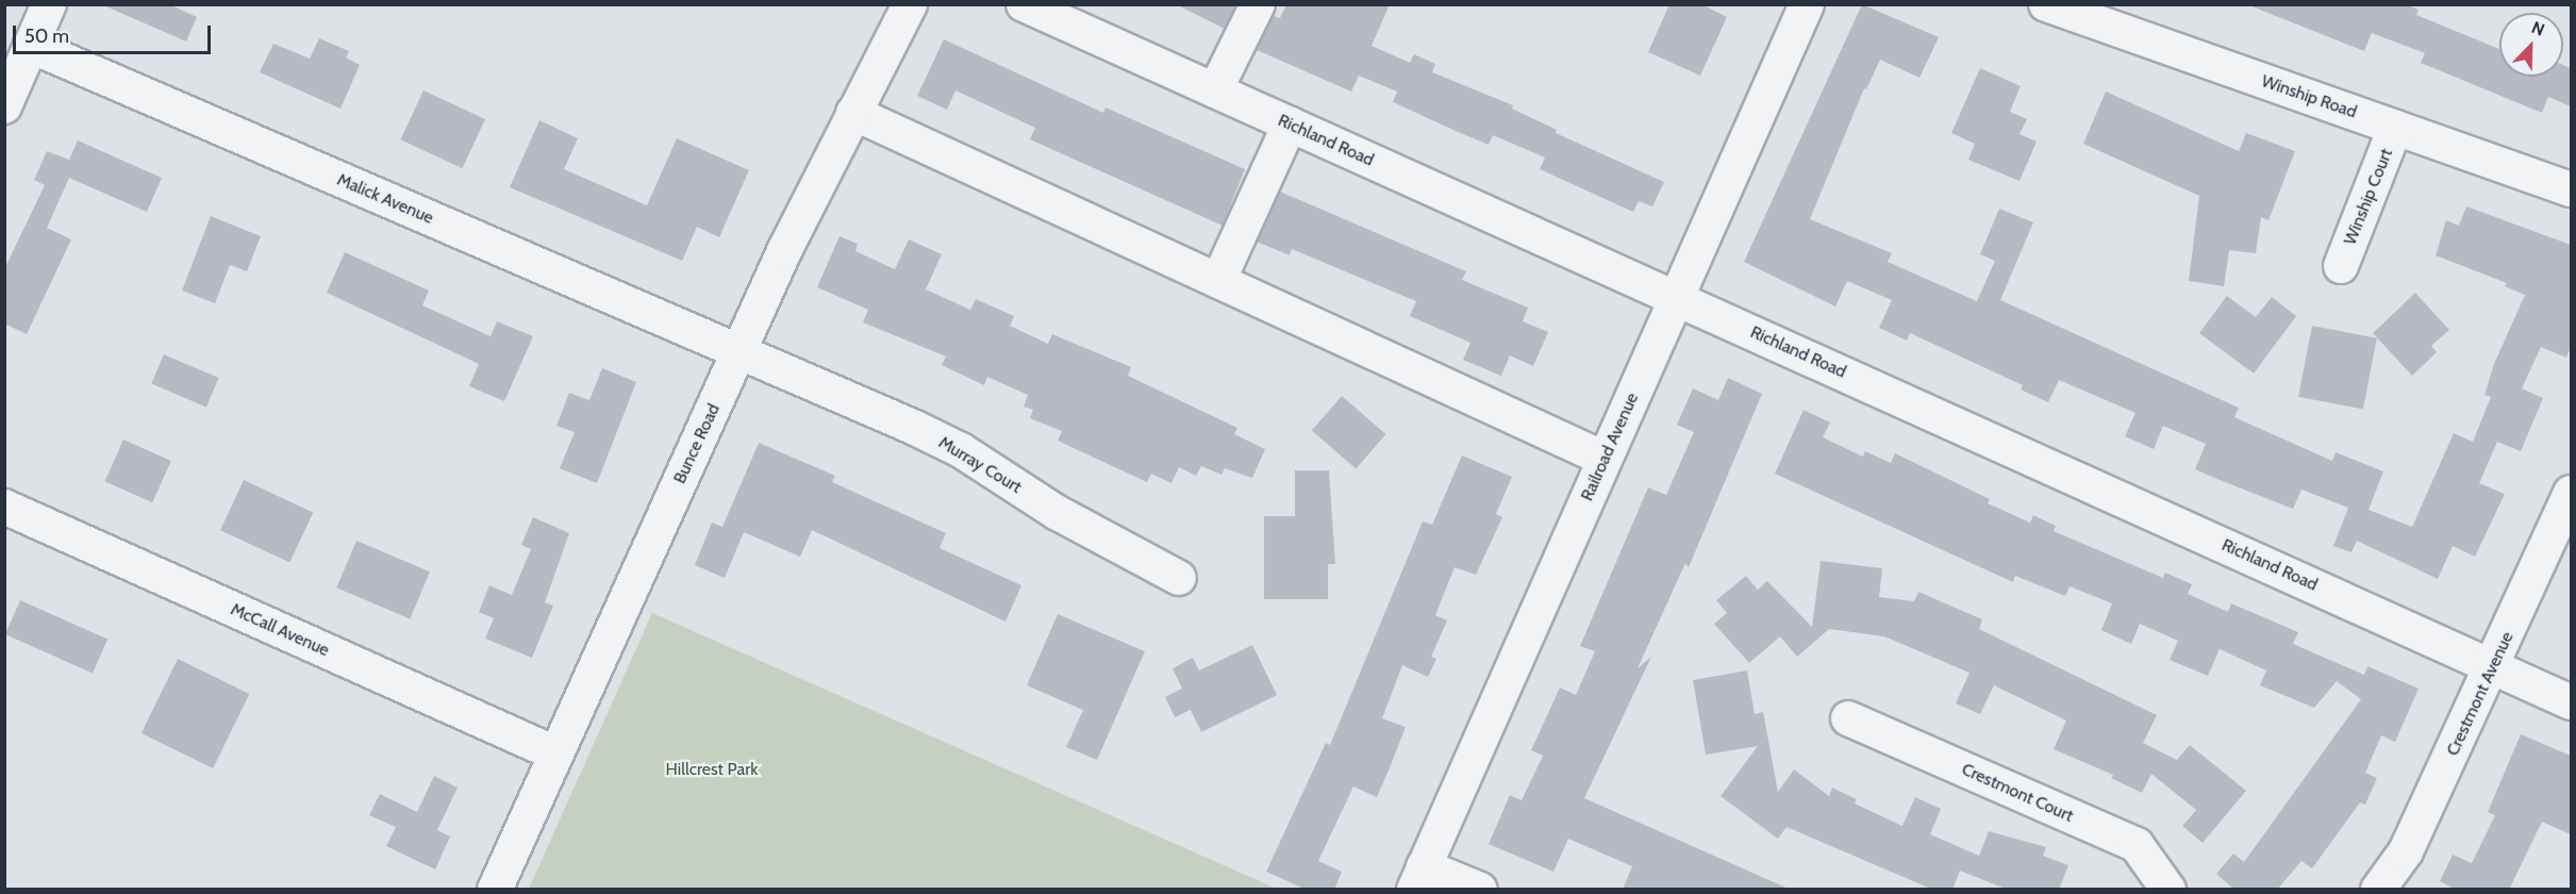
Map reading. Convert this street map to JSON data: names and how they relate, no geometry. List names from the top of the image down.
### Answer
{
  "streets": {
    "street": [
      "Winship Road",
      "Richland Road",
      "Winship Court",
      "Malick Avenue",
      "Bunce Road",
      "Railroad Avenue",
      "Murray Court",
      "McCall Avenue",
      "Crestmont Avenue",
      "Crestmont Court"
    ]
  },
  "crossings": [
    ["Winship Road", "Winship Court"],
    ["Richland Road", "Railroad Avenue"],
    ["Richland Road", "Crestmont Avenue"],
    ["Malick Avenue", "Bunce Road"],
    ["Malick Avenue", "Murray Court"],
    ["Bunce Road", "Murray Court"],
    ["Bunce Road", "McCall Avenue"]
  ],
  "parks": ["Hillcrest Park"],
  "scale_bar": "50 m",
  "north": "top right"
}
